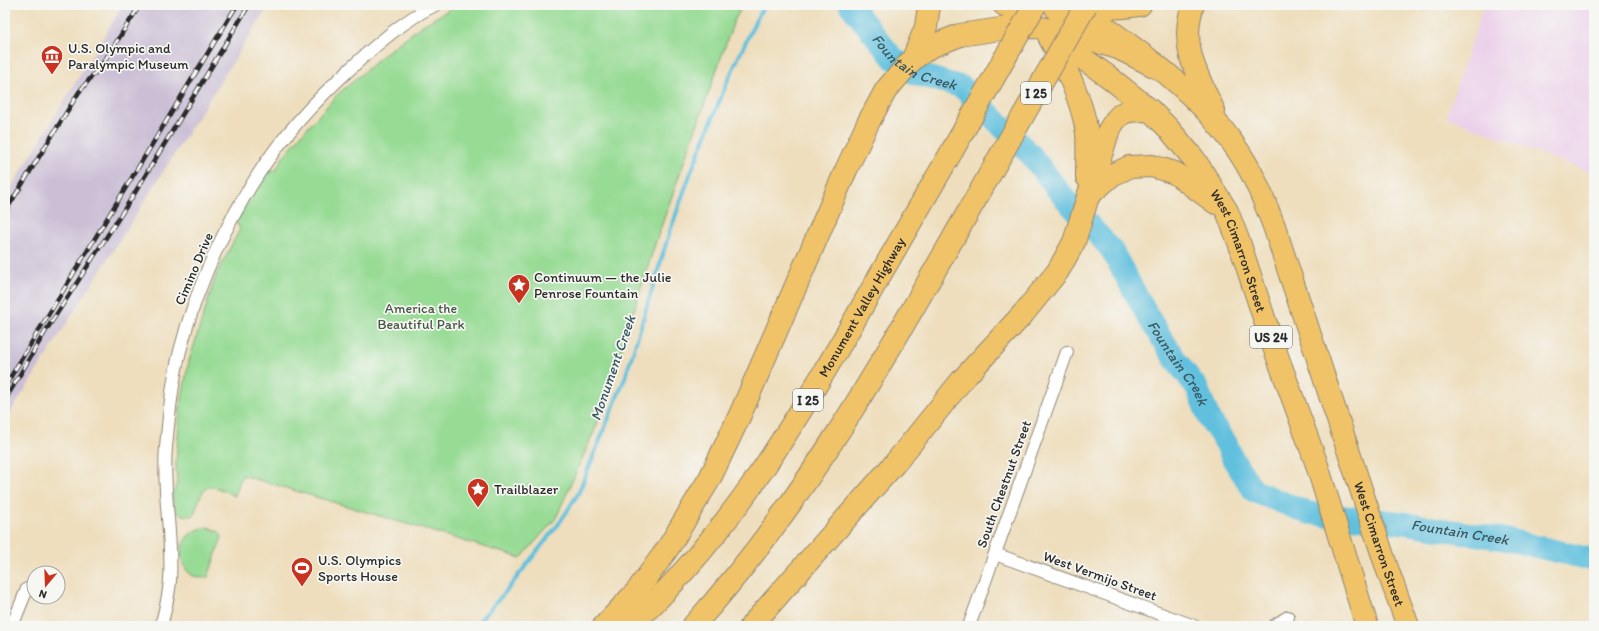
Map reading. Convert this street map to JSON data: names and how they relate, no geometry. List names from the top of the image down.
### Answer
{
  "streets": {
    "highway": [
      "I 25",
      "West Cimarron Street",
      "Monument Valley Highway",
      "US 24"
    ],
    "street": ["Cimino Drive", "South Chestnut Street", "West Vermijo Street"]
  },
  "crossings": [
    ["I 25", "West Cimarron Street"],
    ["I 25", "US 24"],
    ["West Cimarron Street", "US 24"],
    ["South Chestnut Street", "West Vermijo Street"]
  ],
  "water": ["Fountain Creek", "Monument Creek"],
  "parks": ["America the Beautiful Park"],
  "places": {
    "museum": ["U.S. Olympic and Paralympic Museum"],
    "place": ["Continuum — the Julie Penrose Fountain", "Trailblazer"],
    "sports": ["U.S. Olympics Sports House"]
  },
  "north": "bottom"
}
